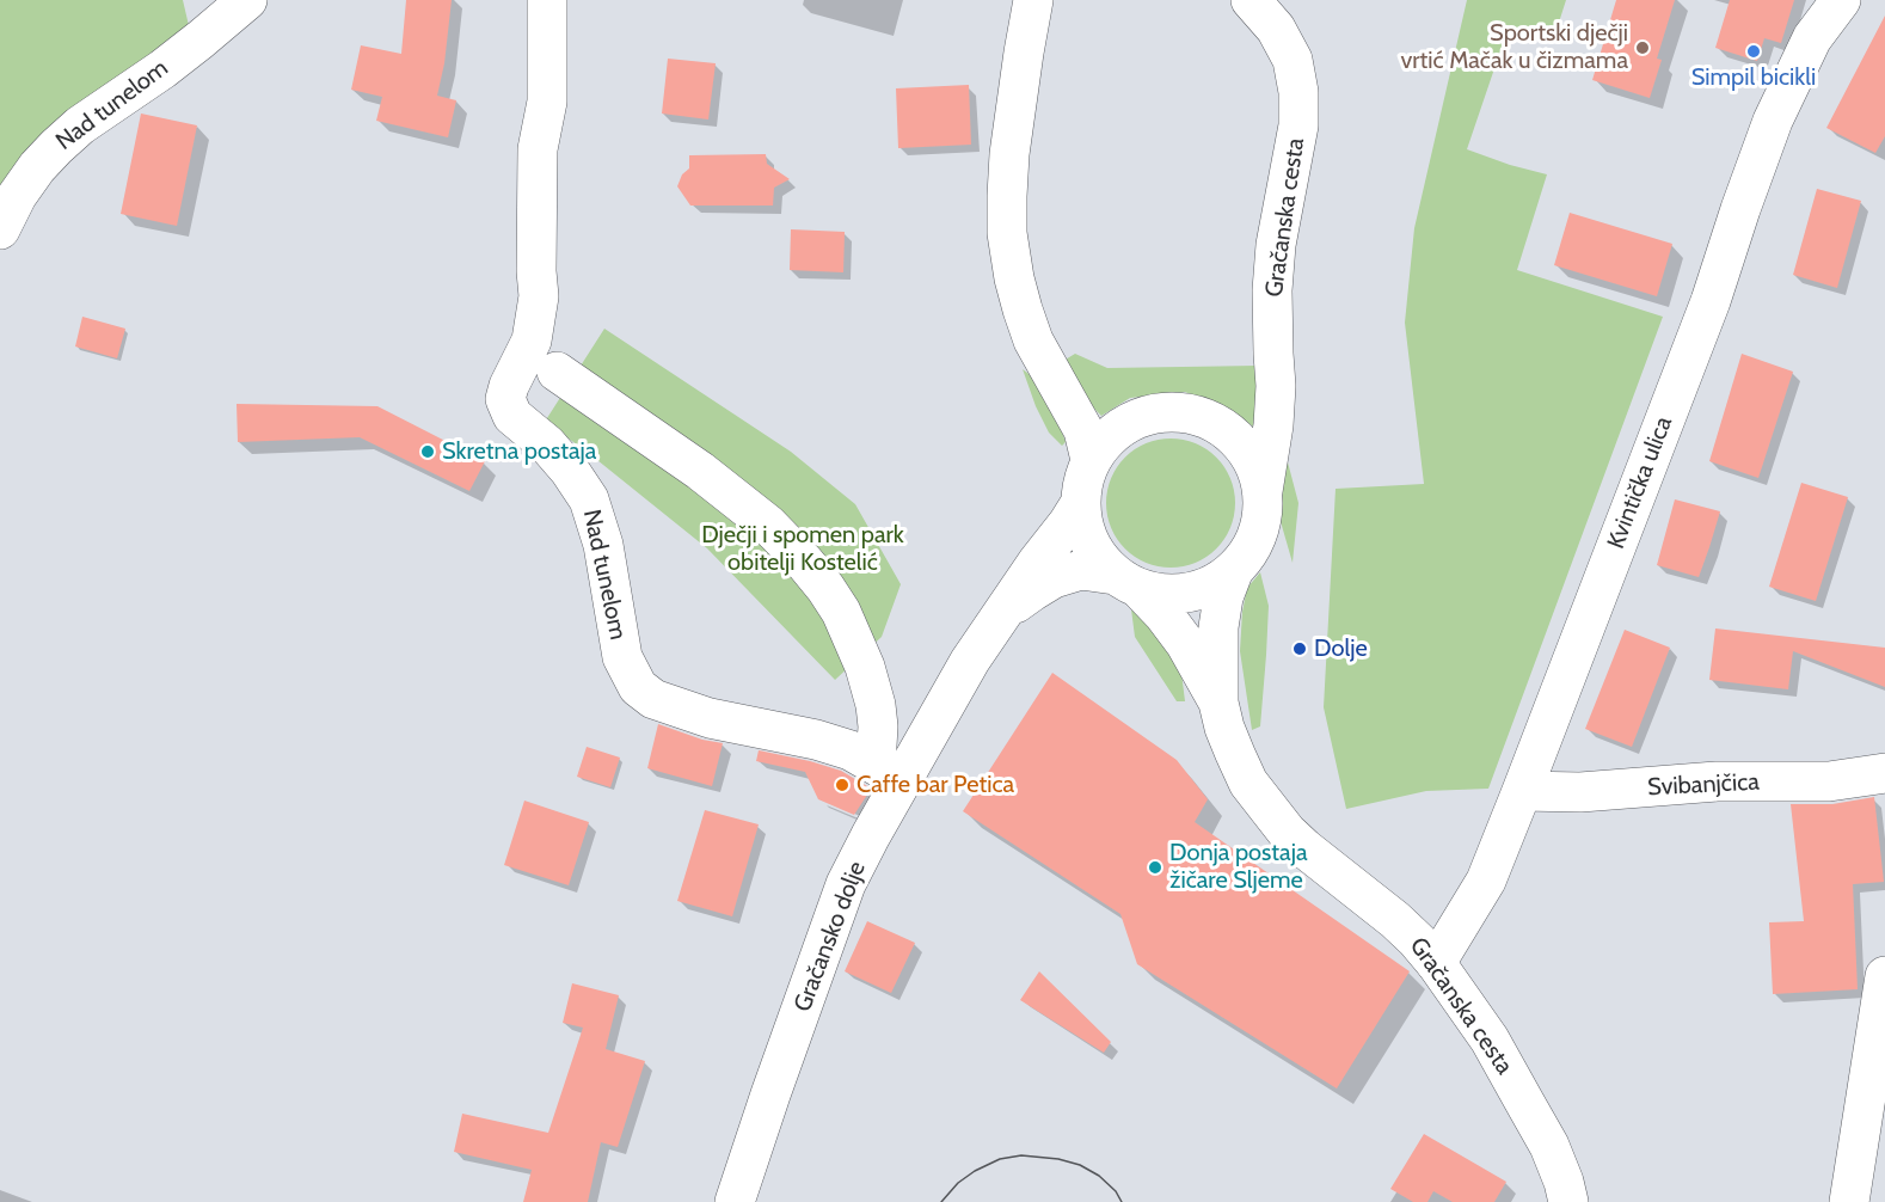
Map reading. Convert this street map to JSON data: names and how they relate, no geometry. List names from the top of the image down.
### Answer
{
  "streets": {
    "street": [
      "Nad tunelom",
      "Gračanska cesta",
      "Kvintička ulica",
      "Svibanjčica",
      "Gračansko dolje"
    ]
  },
  "crossings": [
    ["Nad tunelom", "Gračansko dolje"],
    ["Gračanska cesta", "Kvintička ulica"],
    ["Gračanska cesta", "Gračansko dolje"],
    ["Kvintička ulica", "Svibanjčica"]
  ],
  "parks": ["Dječji i spomen park obitelji Kostelić"],
  "places": [
    "Sportski dječji vrtić Mačak u čizmama",
    "Simpil bicikli",
    "Skretna postaja",
    "Dolje",
    "Caffe bar Petica",
    "Donja postaja žičare Sljeme"
  ]
}
